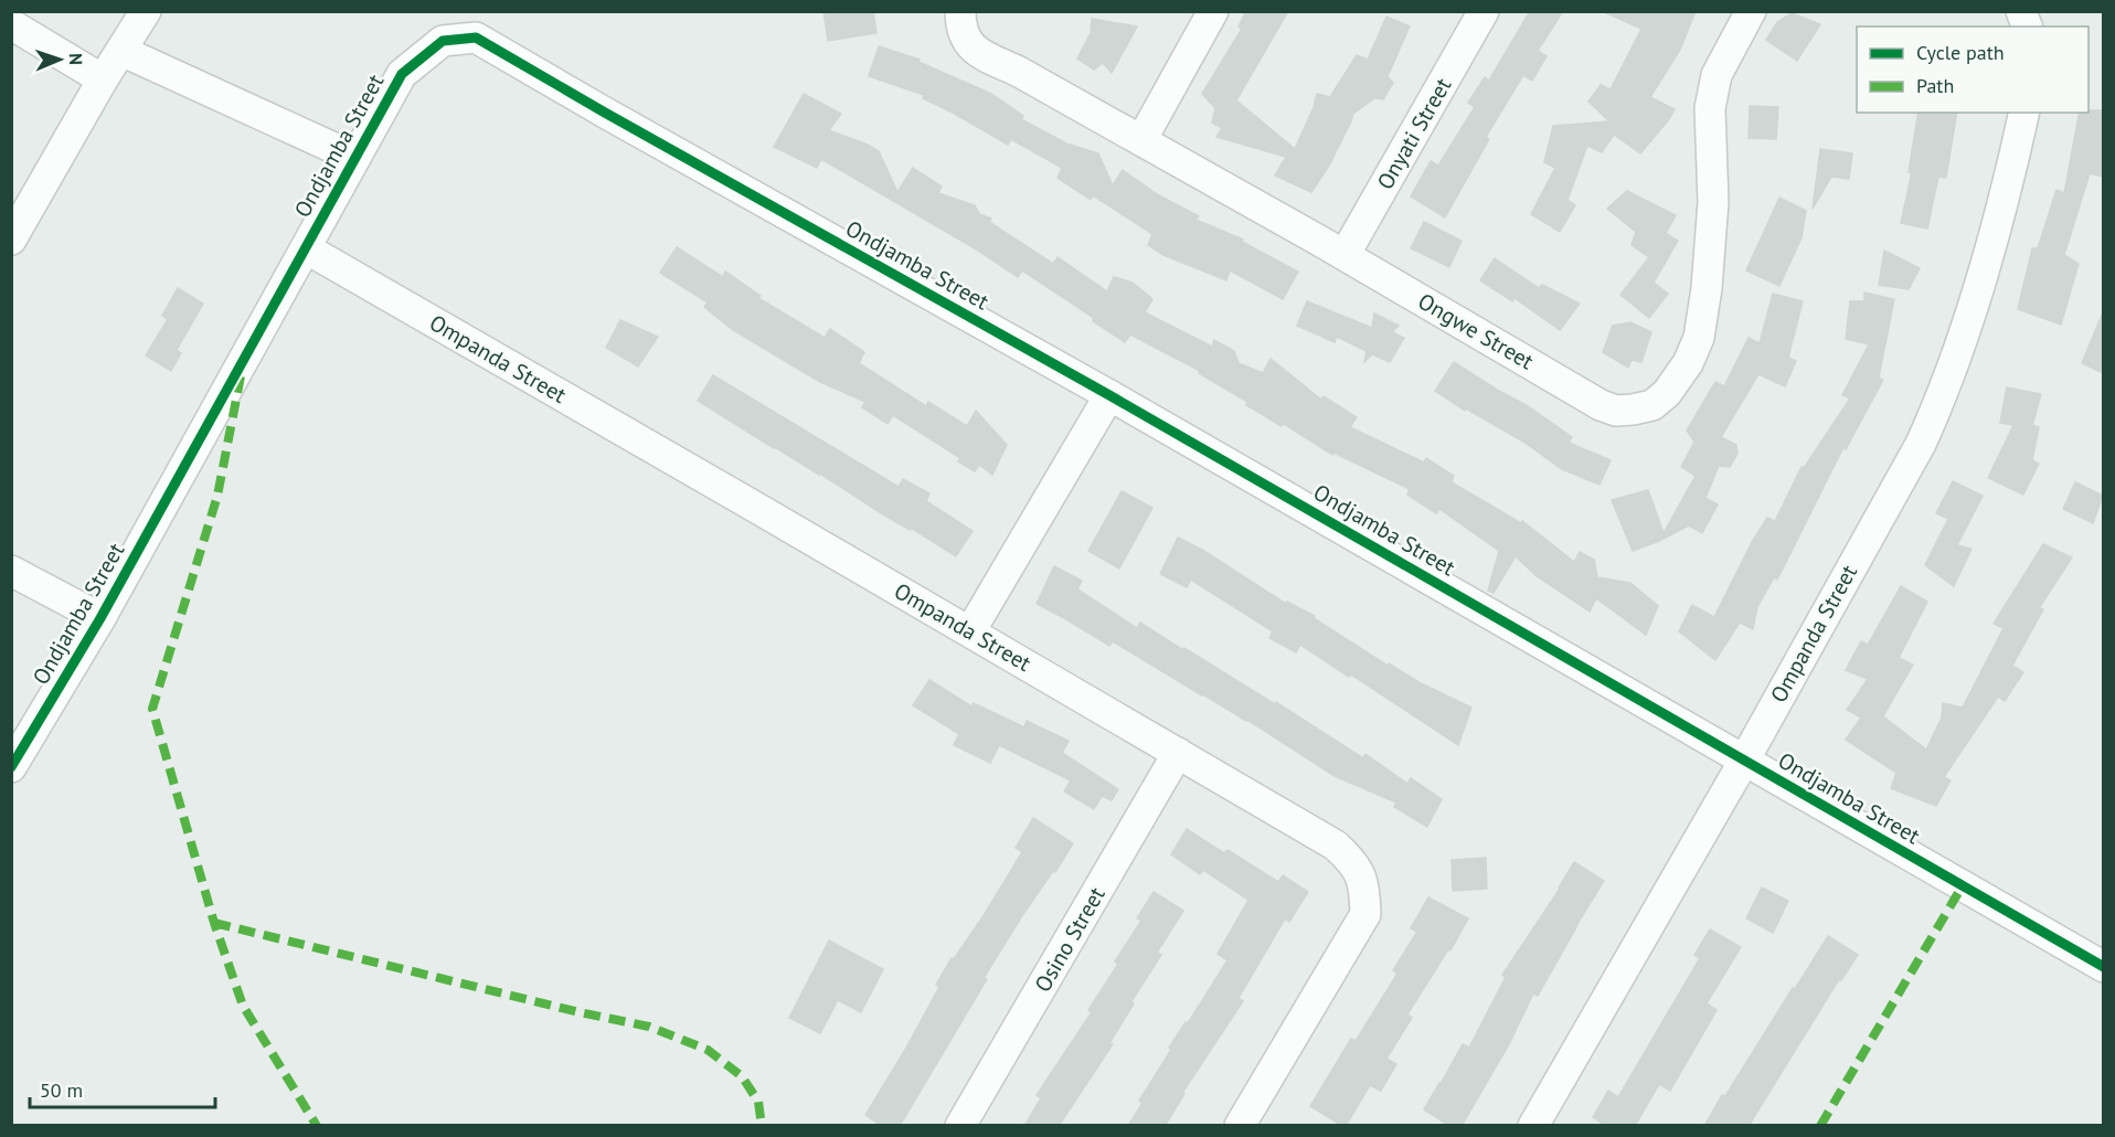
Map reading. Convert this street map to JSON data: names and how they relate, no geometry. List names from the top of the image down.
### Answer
{
  "streets": {
    "street": [
      "Onyati Street",
      "Ondjamba Street",
      "Ongwe Street",
      "Ompanda Street",
      "Osino Street"
    ]
  },
  "crossings": [
    ["Onyati Street", "Ongwe Street"],
    ["Ondjamba Street", "Ompanda Street"],
    ["Ompanda Street", "Osino Street"]
  ],
  "legend": ["Cycle path", "Path"],
  "scale_bar": "50 m",
  "north": "right"
}
